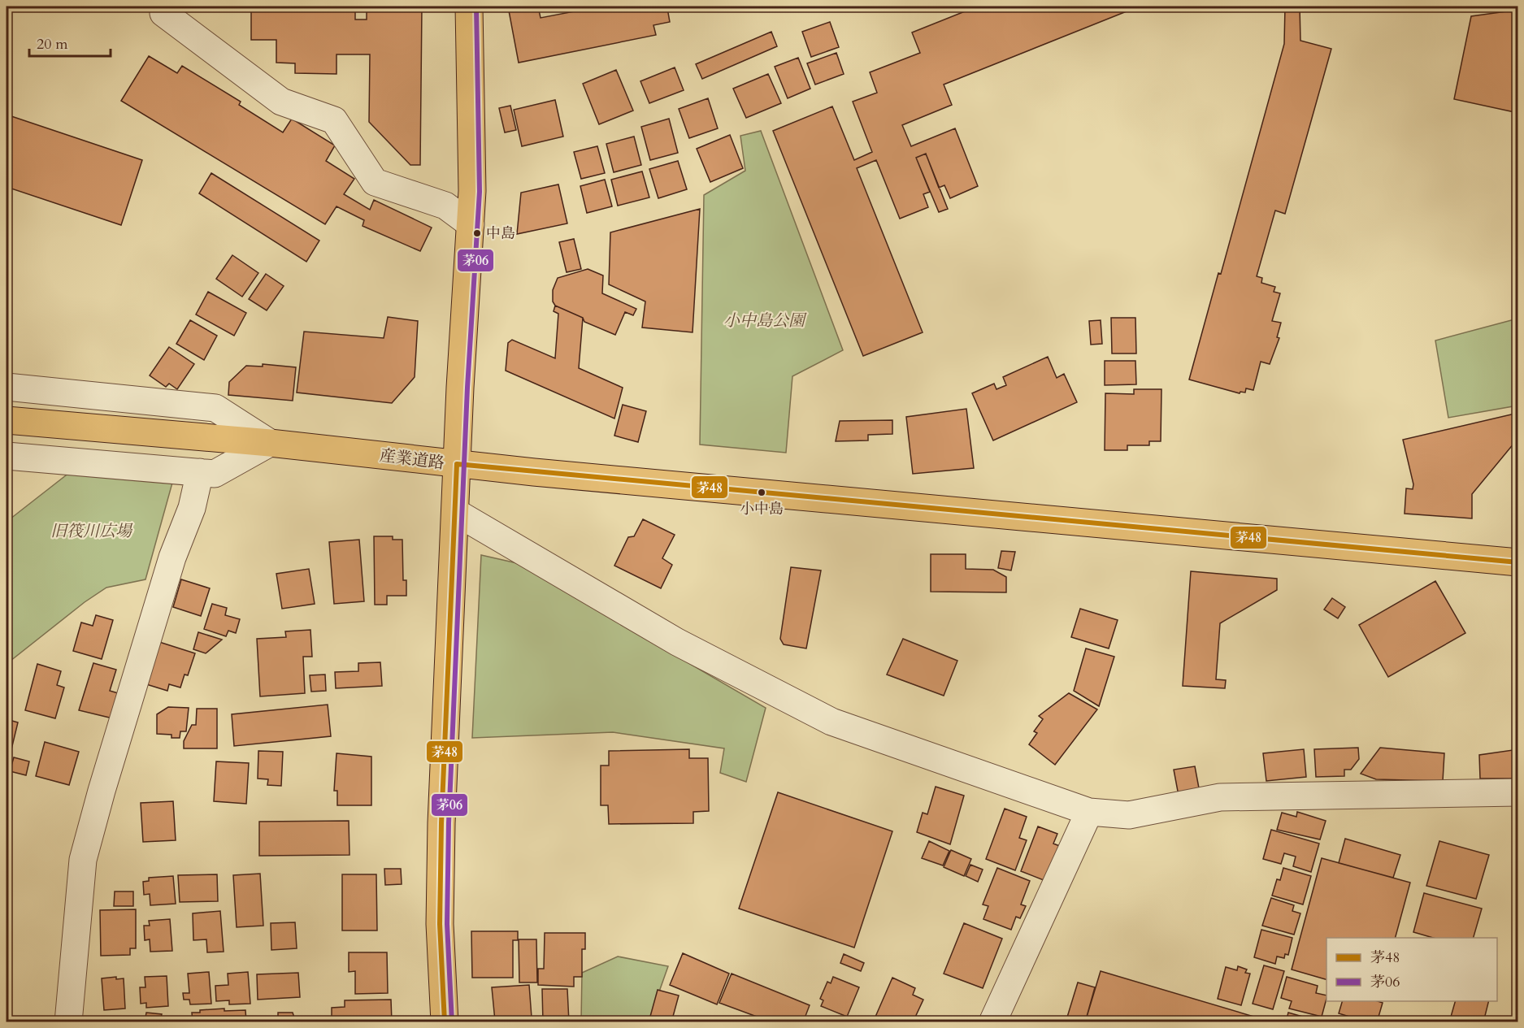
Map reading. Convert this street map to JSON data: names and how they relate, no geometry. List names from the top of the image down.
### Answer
{
  "streets": {
    "main road": ["産業道路"]
  },
  "parks": ["小中島公園", "旧筏川広場"],
  "places": ["中島", "小中島"],
  "lines": ["transit line 茅06", "transit line 茅48"],
  "legend": ["茅48", "茅06"],
  "scale_bar": "20 m"
}
